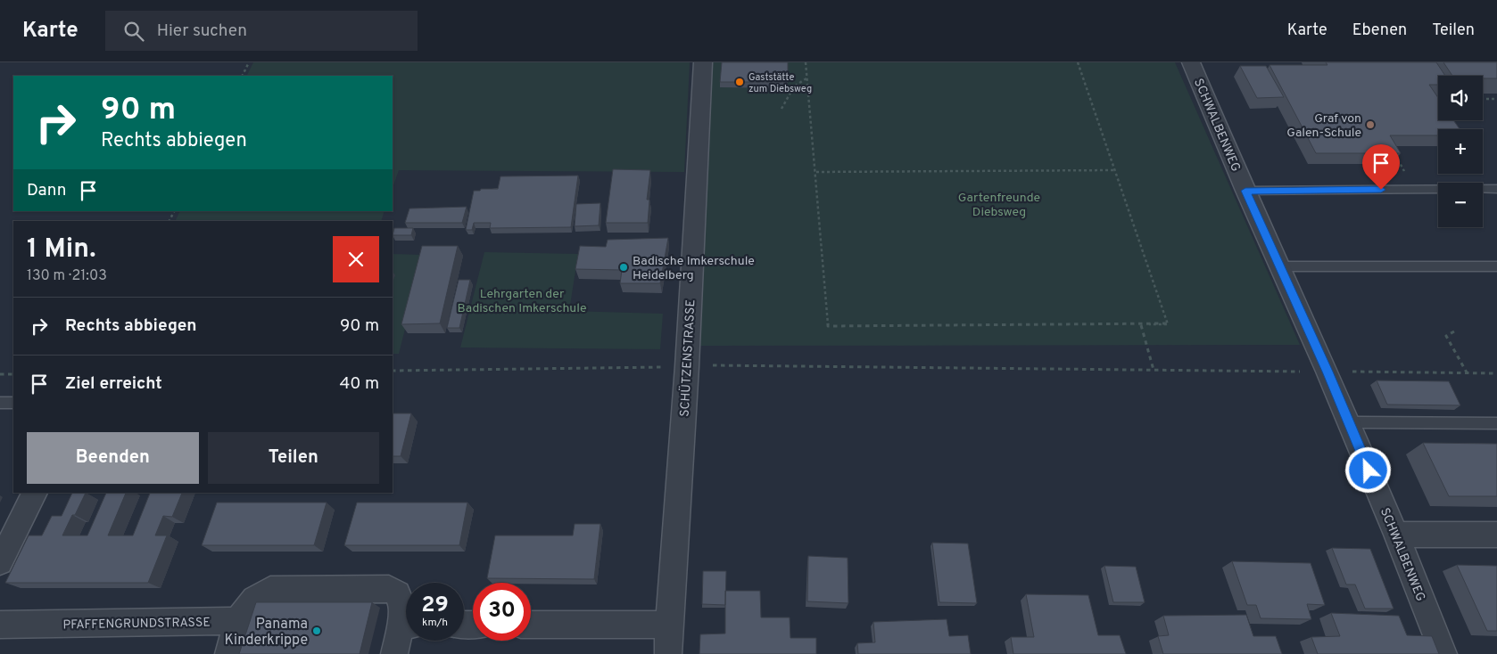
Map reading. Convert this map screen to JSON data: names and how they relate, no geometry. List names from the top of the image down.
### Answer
{
  "streets": {
    "street": ["SCHWALBENWEG", "SCHÜTZENSTRASSE", "PFAFFENGRUNDSTRASSE"]
  },
  "parks": ["Gartenfreunde Diebsweg", "Lehrgarten der Badischen Imkerschule"],
  "places": [
    "Gaststätte zum Diebsweg",
    "Graf von Galen-Schule",
    "Badische Imkerschule Heidelberg",
    "Panama Kinderkrippe"
  ],
  "page": {
    "header": "Karte",
    "search": "Hier suchen",
    "nav": ["Karte", "Ebenen", "Teilen"],
    "map_buttons": ["+", "−"],
    "turn": ["90 m", "Rechts abbiegen"],
    "then": "Dann",
    "heading": ["1 Min.", "130 m · 21:03"],
    "list": [
      {
        "name": "Rechts abbiegen",
        "value": "90 m"
      },
      {
        "name": "Ziel erreicht",
        "value": "40 m"
      }
    ],
    "buttons": ["Beenden", "Teilen"],
    "speed": "29 km/h",
    "limit": "30"
  }
}
